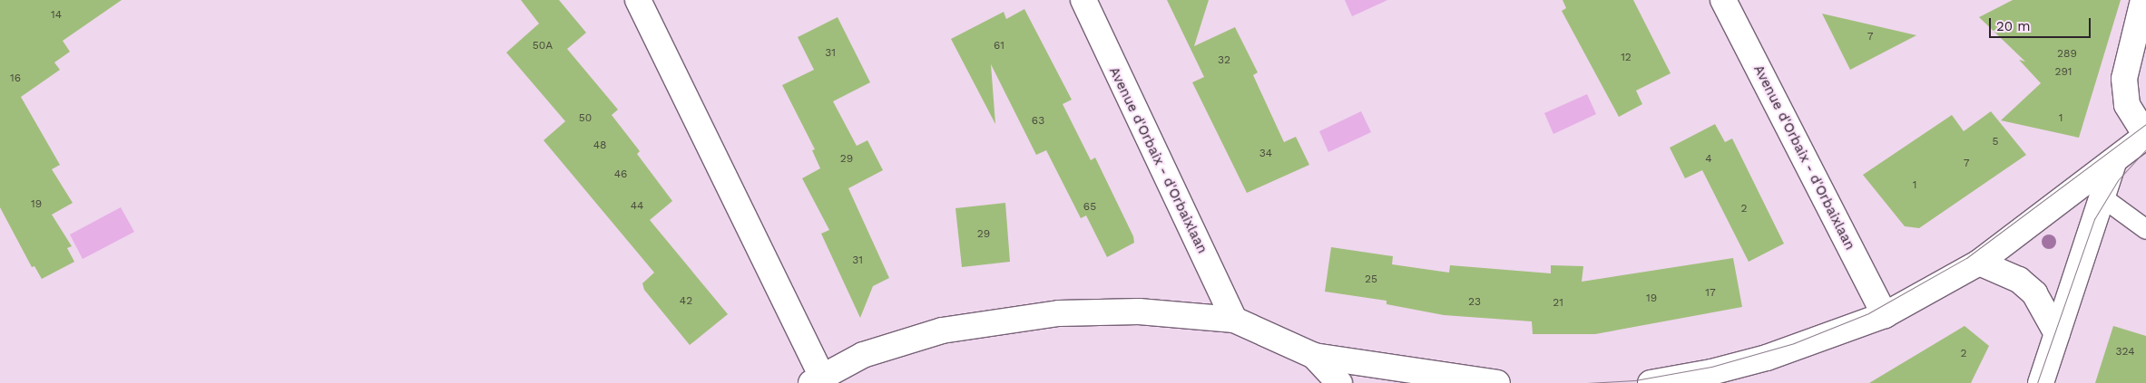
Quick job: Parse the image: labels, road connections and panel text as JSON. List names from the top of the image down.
{
  "streets": {
    "street": ["Avenue d'Orbaix - d'Orbaixlaan"]
  },
  "house_numbers": [
    "14",
    "7",
    "50A",
    "61",
    "31",
    "289",
    "12",
    "32",
    "291",
    "16",
    "50",
    "1",
    "63",
    "5",
    "48",
    "34",
    "29",
    "4",
    "7",
    "46",
    "1",
    "19",
    "44",
    "65",
    "2",
    "29",
    "31",
    "25",
    "17",
    "19",
    "42",
    "23",
    "21",
    "324",
    "2"
  ],
  "scale_bar": "20 m"
}
